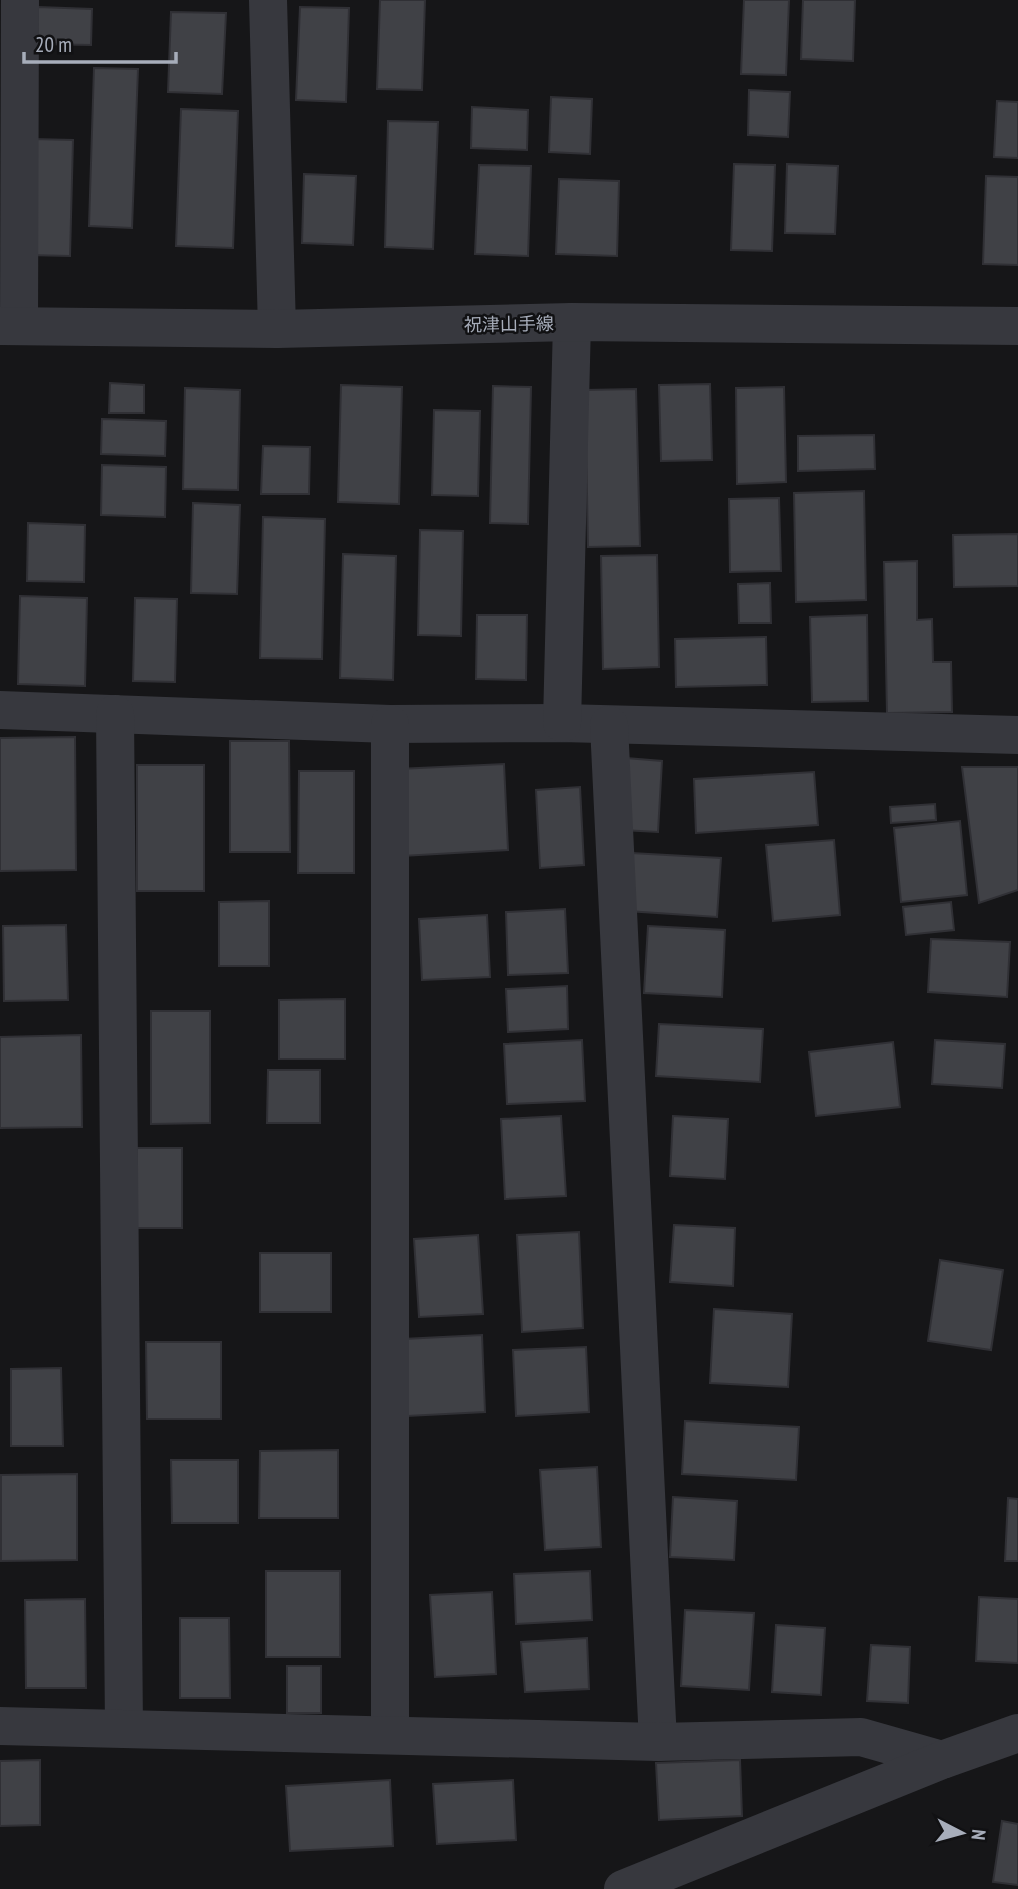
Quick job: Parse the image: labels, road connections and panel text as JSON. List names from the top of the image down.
{
  "streets": {
    "street": ["祝津山手線"]
  },
  "scale_bar": "20 m",
  "north": "right"
}
